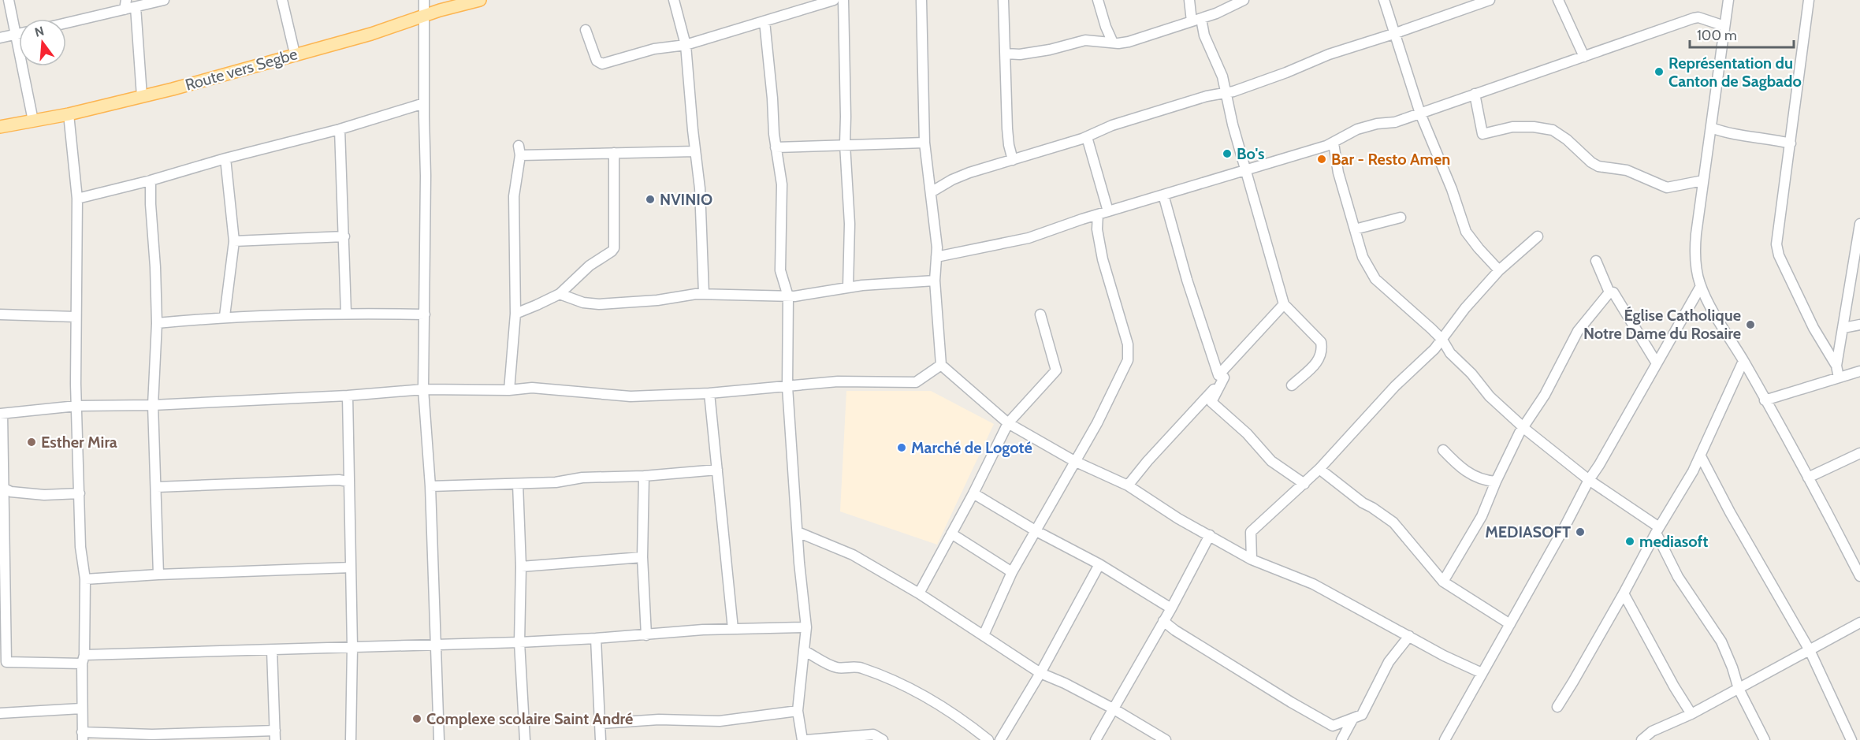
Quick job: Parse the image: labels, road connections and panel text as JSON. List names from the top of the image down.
{
  "streets": {
    "main road": ["Route vers Segbe"]
  },
  "places": [
    "Représentation du Canton de Sagbado",
    "Bo's",
    "Bar - Resto Amen",
    "NVINIO",
    "Église Catholique Notre Dame du Rosaire",
    "Esther Mira",
    "Marché de Logoté",
    "MEDIASOFT",
    "mediasoft",
    "Complexe scolaire Saint André"
  ],
  "scale_bar": "100 m",
  "north": "top"
}
